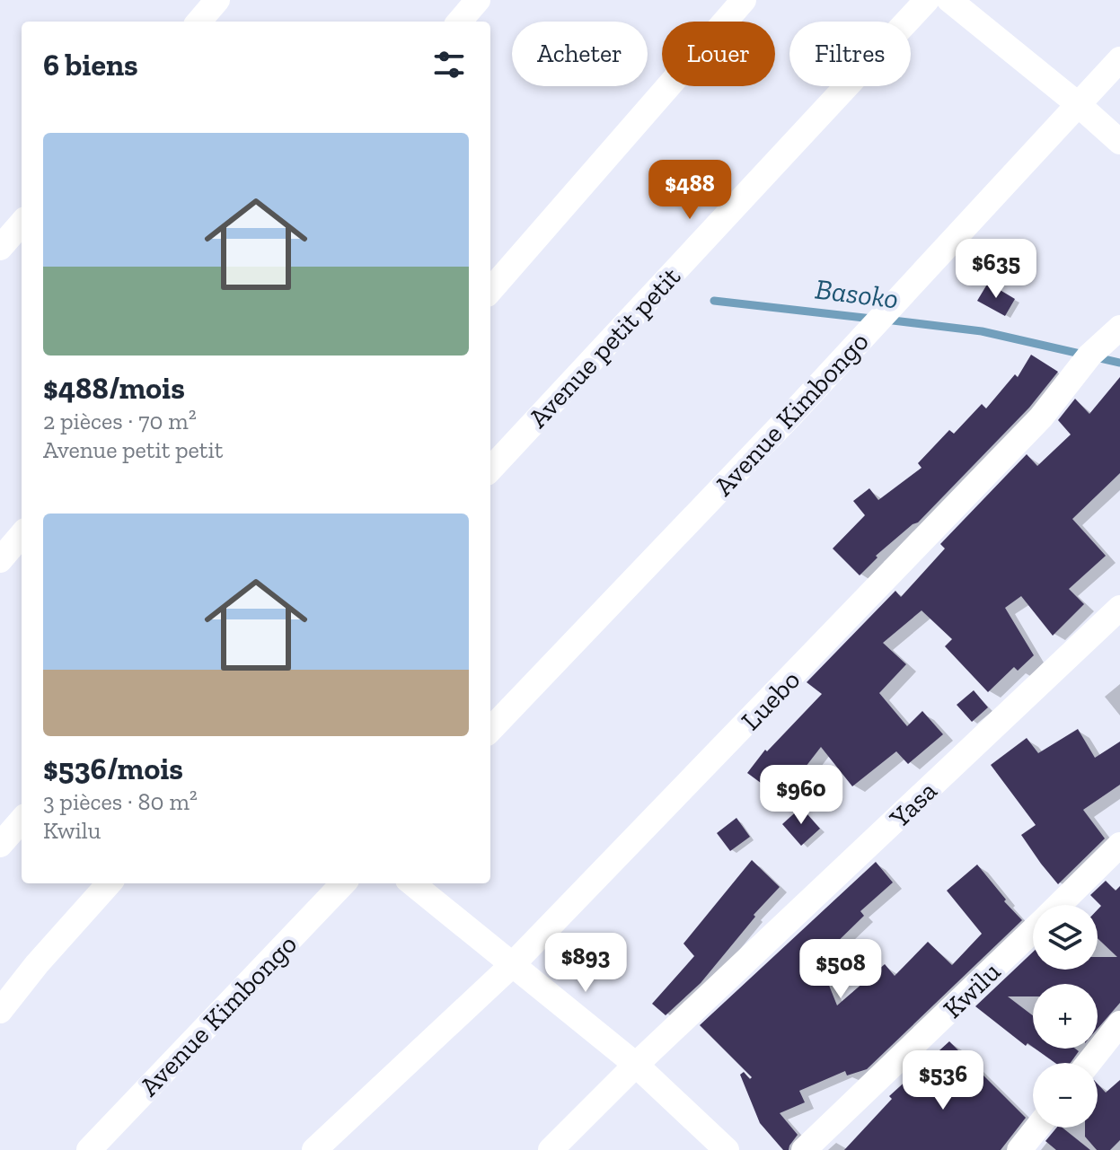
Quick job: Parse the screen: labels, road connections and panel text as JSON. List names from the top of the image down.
{
  "streets": {
    "street": [
      "Avenue petit petit",
      "Avenue Kimbongo",
      "Luebo",
      "Yasa",
      "Kwilu"
    ]
  },
  "water": ["Basoko"],
  "page": {
    "chip": ["Acheter", "Louer", "Filtres"],
    "heading": "6 biens",
    "list": [
      {
        "name": "$488/mois",
        "note": "2 pièces · 70 m² · Avenue petit petit"
      },
      {
        "name": "$536/mois",
        "note": "3 pièces · 80 m² · Kwilu"
      }
    ],
    "price": [
      "$488",
      "$635",
      "$960",
      "$893",
      "$508",
      "$536"
    ],
    "map_buttons": ["+", "−"]
  }
}
